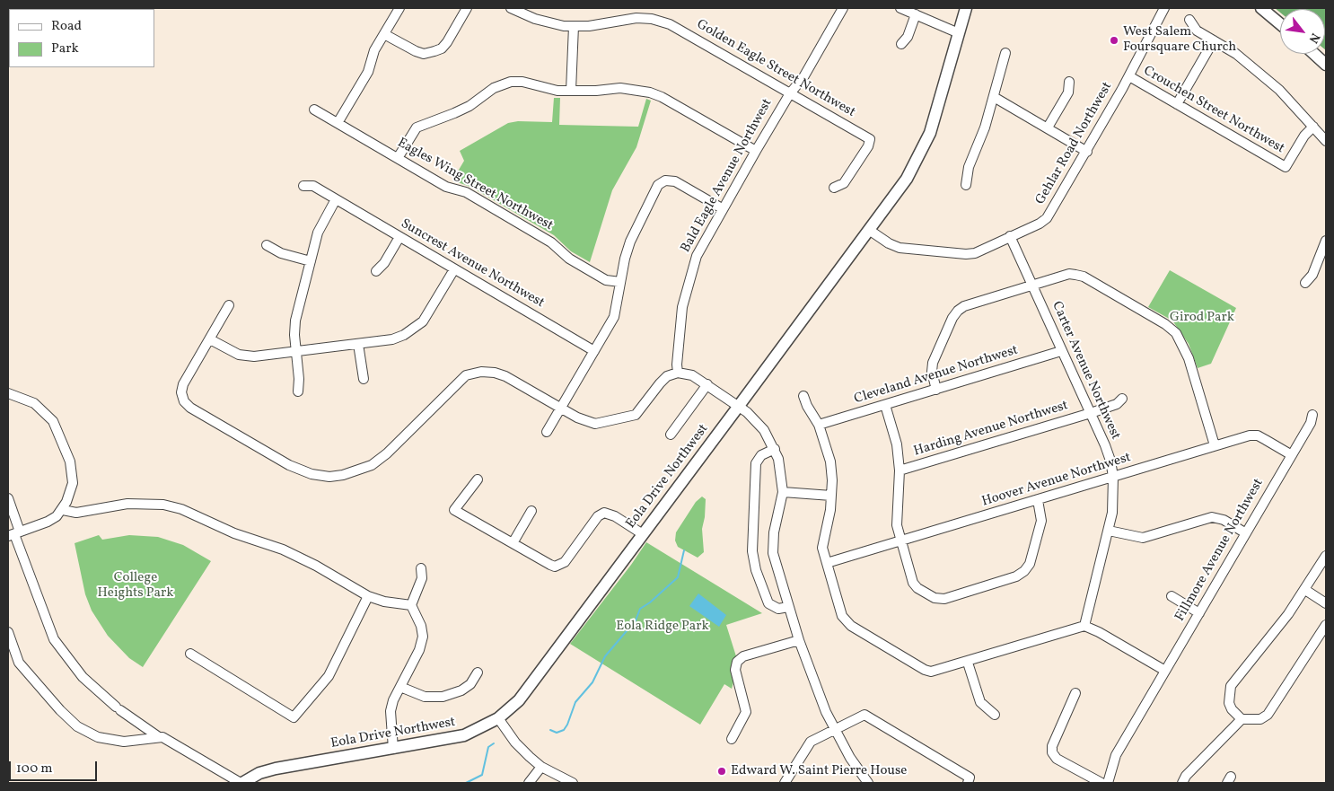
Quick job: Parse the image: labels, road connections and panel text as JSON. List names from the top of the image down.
{
  "streets": {
    "main road": ["Eola Drive Northwest"],
    "street": [
      "Golden Eagle Street Northwest",
      "Crouchen Street Northwest",
      "Gehlar Road Northwest",
      "Bald Eagle Avenue Northwest",
      "Eagles Wing Street Northwest",
      "Suncrest Avenue Northwest",
      "Carter Avenue Northwest",
      "Cleveland Avenue Northwest",
      "Harding Avenue Northwest",
      "Hoover Avenue Northwest",
      "Fillmore Avenue Northwest"
    ]
  },
  "crossings": [
    ["Golden Eagle Street Northwest", "Bald Eagle Avenue Northwest"],
    ["Crouchen Street Northwest", "Gehlar Road Northwest"],
    ["Gehlar Road Northwest", "Carter Avenue Northwest"],
    ["Gehlar Road Northwest", "Eola Drive Northwest"],
    ["Carter Avenue Northwest", "Cleveland Avenue Northwest"],
    ["Carter Avenue Northwest", "Harding Avenue Northwest"],
    ["Carter Avenue Northwest", "Hoover Avenue Northwest"],
    ["Hoover Avenue Northwest", "Fillmore Avenue Northwest"]
  ],
  "parks": ["Girod Park", "College Heights Park", "Eola Ridge Park"],
  "places": ["West Salem Foursquare Church", "Edward W. Saint Pierre House"],
  "legend": ["Road", "Park"],
  "scale_bar": "100 m",
  "north": "bottom right"
}
